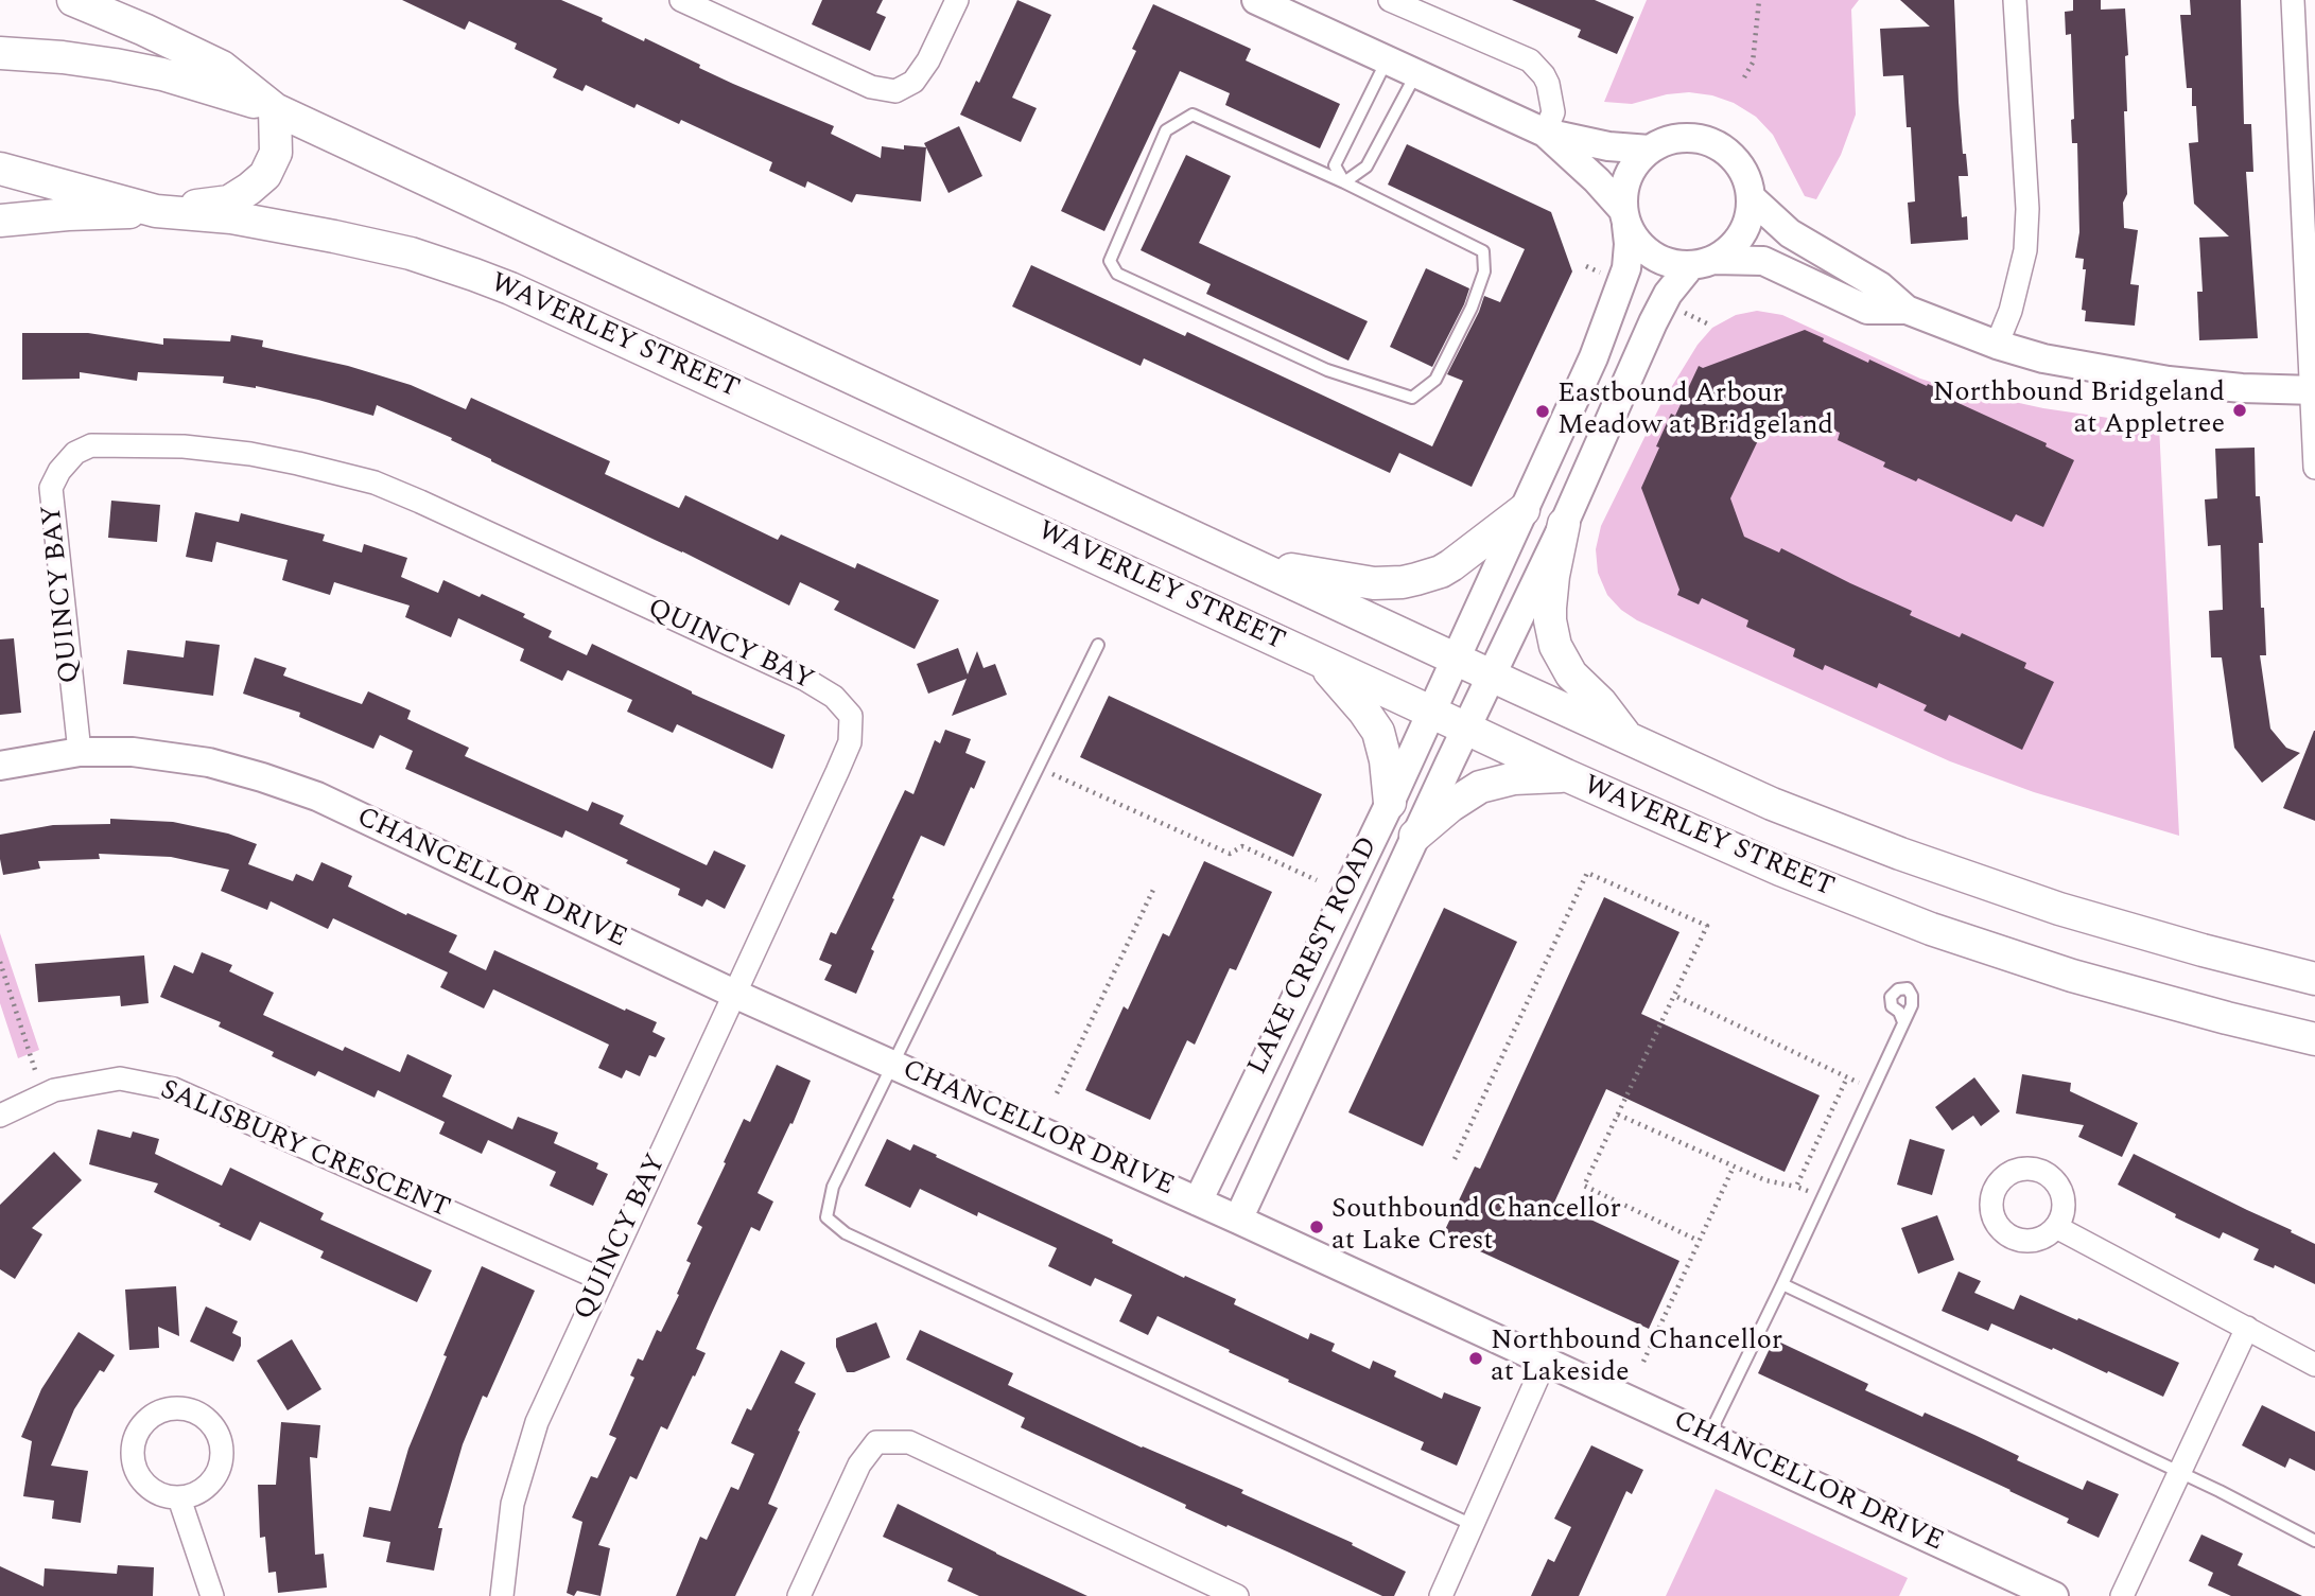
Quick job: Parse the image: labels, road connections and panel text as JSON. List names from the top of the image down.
{
  "streets": {
    "main road": ["WAVERLEY STREET"],
    "street": [
      "QUINCY BAY",
      "CHANCELLOR DRIVE",
      "LAKE CREST ROAD",
      "SALISBURY CRESCENT"
    ]
  },
  "crossings": [
    ["WAVERLEY STREET", "LAKE CREST ROAD"],
    ["QUINCY BAY", "CHANCELLOR DRIVE"],
    ["QUINCY BAY", "SALISBURY CRESCENT"],
    ["CHANCELLOR DRIVE", "LAKE CREST ROAD"]
  ],
  "places": [
    "Northbound Bridgeland at Appletree",
    "Eastbound Arbour Meadow at Bridgeland",
    "Southbound Chancellor at Lake Crest",
    "Northbound Chancellor at Lakeside"
  ]
}
